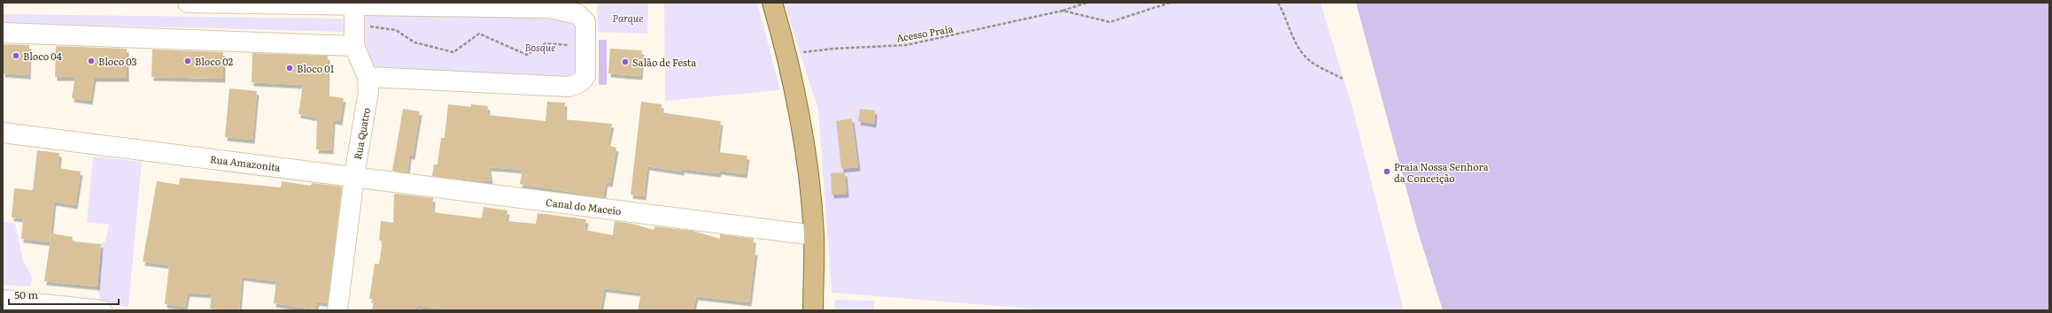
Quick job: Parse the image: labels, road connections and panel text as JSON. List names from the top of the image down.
{
  "streets": {
    "street": ["Rua Quatro", "Rua Amazonita", "Canal do Maceio"],
    "path": ["Acesso Praia"]
  },
  "crossings": [
    ["Rua Quatro", "Rua Amazonita"],
    ["Rua Quatro", "Canal do Maceio"],
    ["Rua Amazonita", "Canal do Maceio"]
  ],
  "parks": ["Parque", "Bosque"],
  "places": [
    "Bloco 04",
    "Bloco 03",
    "Bloco 02",
    "Salão de Festa",
    "Bloco 01",
    "Praia Nossa Senhora da Conceição"
  ],
  "scale_bar": "50 m"
}
